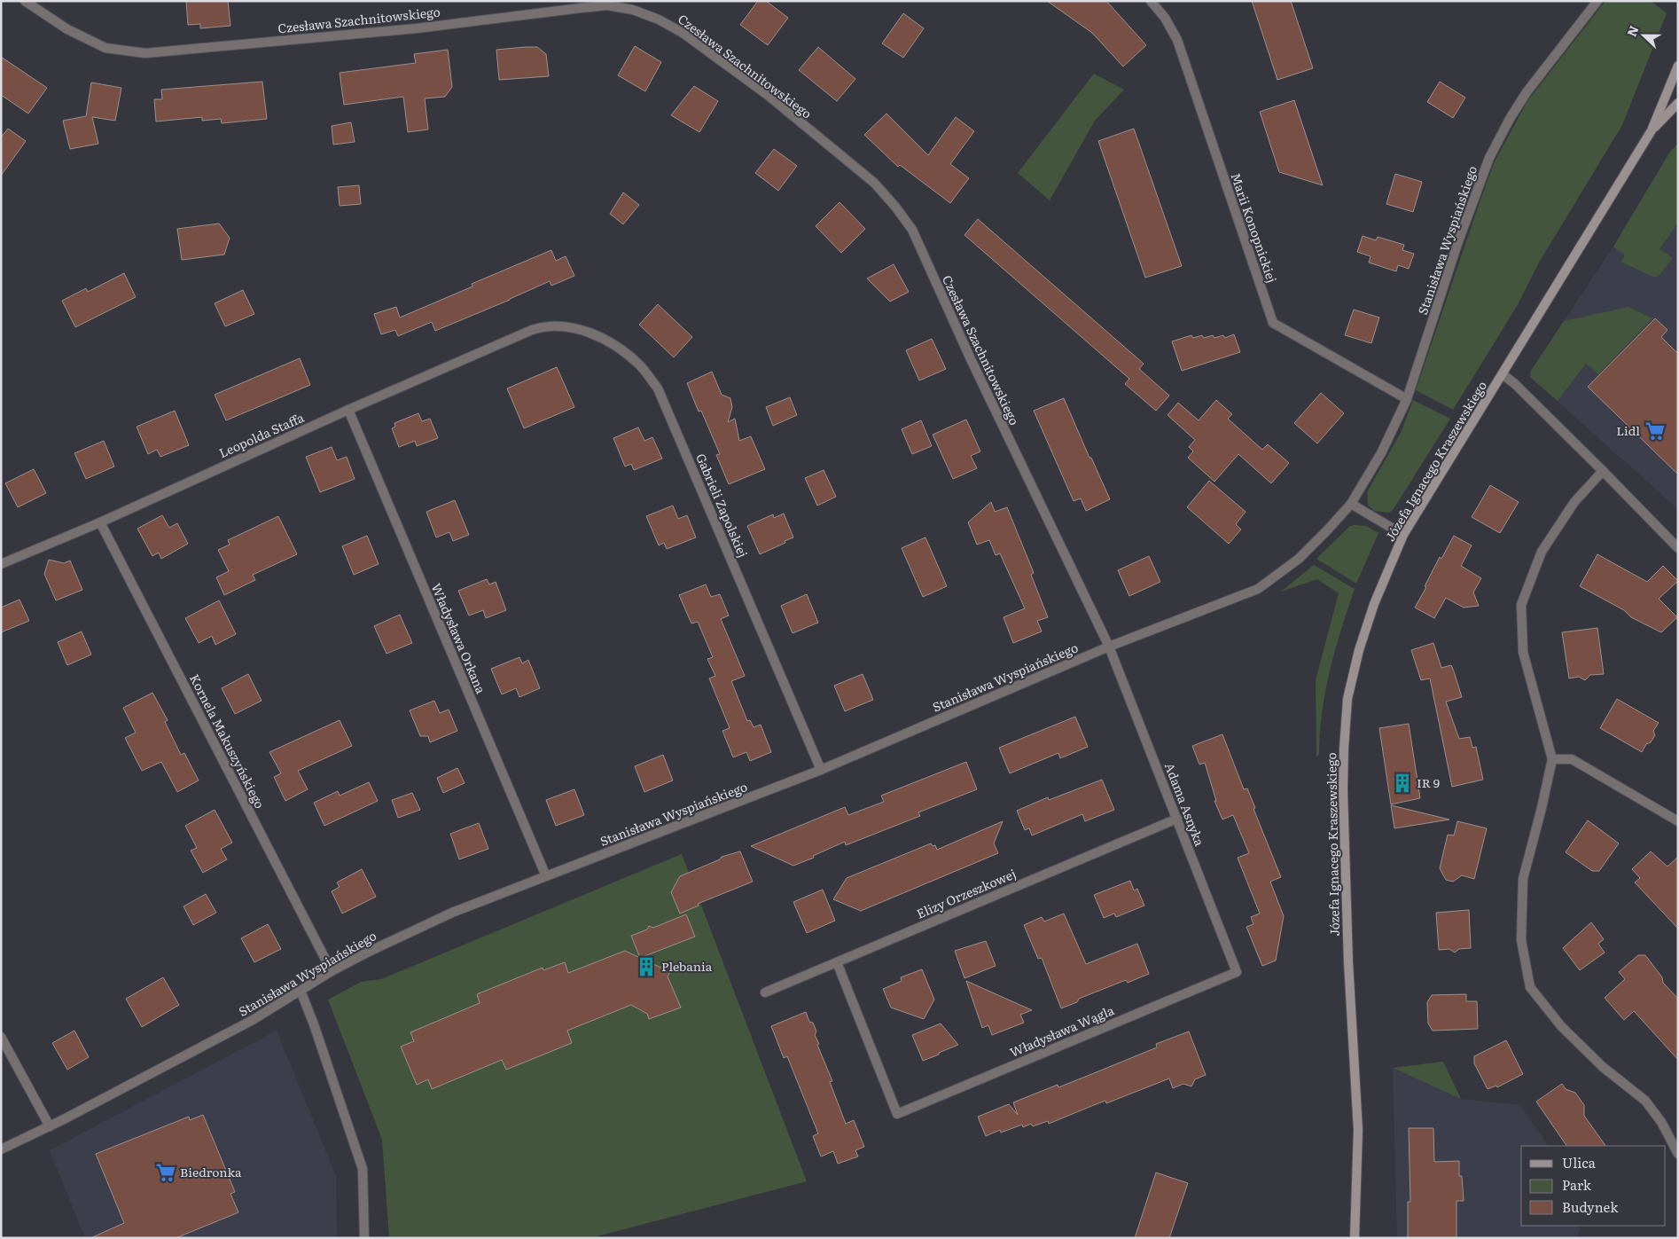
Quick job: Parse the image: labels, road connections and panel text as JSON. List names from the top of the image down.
{
  "streets": {
    "street": [
      "Czesława Szachnitowskiego",
      "Marii Konopnickiej",
      "Stanisława Wyspiańskiego",
      "Leopolda Staffa",
      "Józefa Ignacego Kraszewskiego",
      "Gabrieli Zapolskiej",
      "Władysława Orkana",
      "Kornela Makuszyńskiego",
      "Adama Asnyka",
      "Elizy Orzeszkowej",
      "Władysława Wągla"
    ]
  },
  "crossings": [
    ["Czesława Szachnitowskiego", "Stanisława Wyspiańskiego"],
    ["Czesława Szachnitowskiego", "Adama Asnyka"],
    ["Marii Konopnickiej", "Stanisława Wyspiańskiego"],
    ["Stanisława Wyspiańskiego", "Gabrieli Zapolskiej"],
    ["Stanisława Wyspiańskiego", "Władysława Orkana"],
    ["Stanisława Wyspiańskiego", "Kornela Makuszyńskiego"],
    ["Stanisława Wyspiańskiego", "Adama Asnyka"],
    ["Leopolda Staffa", "Gabrieli Zapolskiej"],
    ["Leopolda Staffa", "Władysława Orkana"],
    ["Leopolda Staffa", "Kornela Makuszyńskiego"],
    ["Adama Asnyka", "Elizy Orzeszkowej"],
    ["Adama Asnyka", "Władysława Wągla"],
    ["Elizy Orzeszkowej", "Władysława Wągla"]
  ],
  "places": {
    "supermarket": ["Lidl", "Biedronka"],
    "building": ["IR 9", "Plebania"]
  },
  "legend": ["Ulica", "Park", "Budynek"],
  "north": "left"
}
